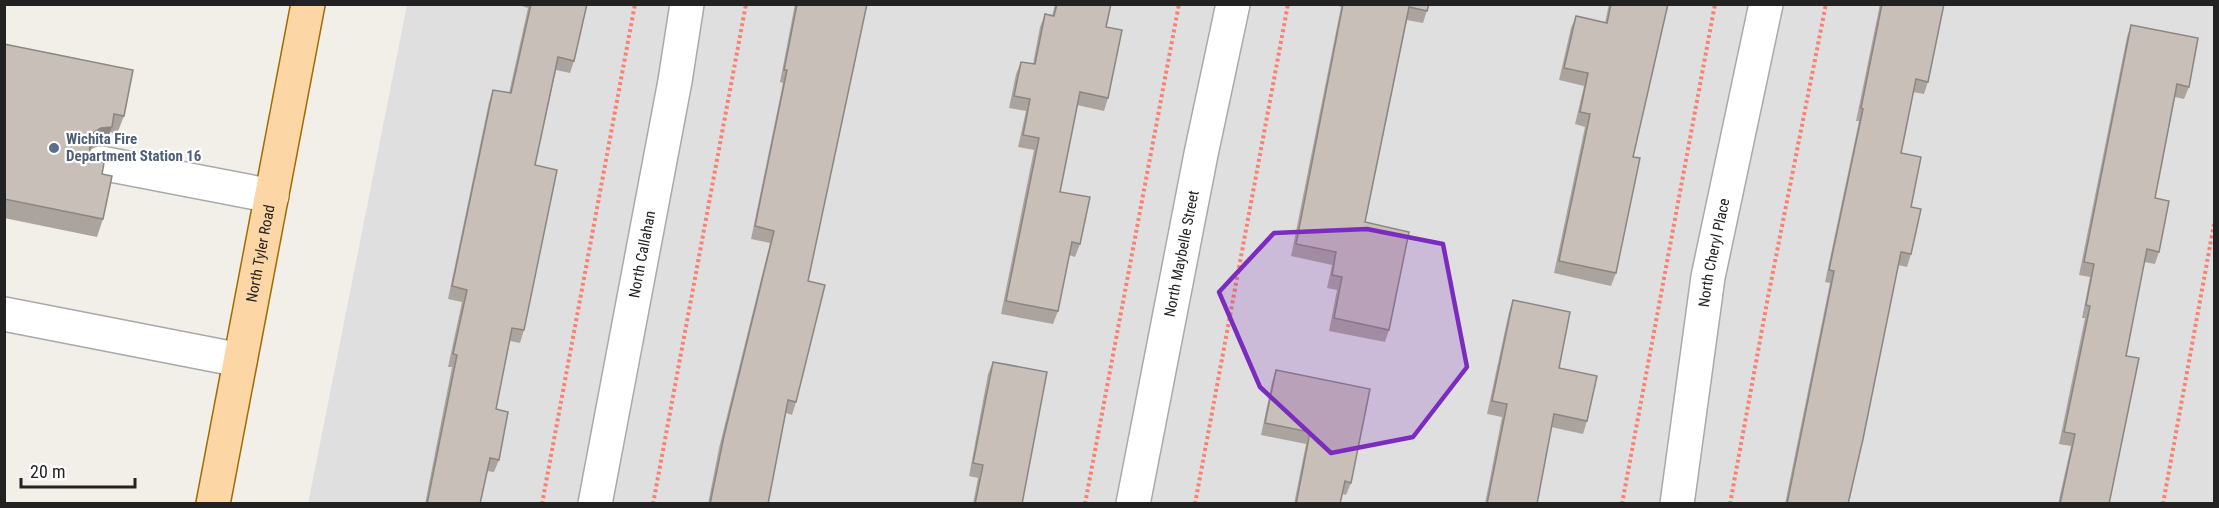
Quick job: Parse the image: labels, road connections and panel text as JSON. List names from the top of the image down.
{
  "streets": {
    "main road": ["North Tyler Road"],
    "street": ["North Cheryl Place", "North Callahan", "North Maybelle Street"]
  },
  "places": ["Wichita Fire Department Station 16"],
  "scale_bar": "20 m"
}
